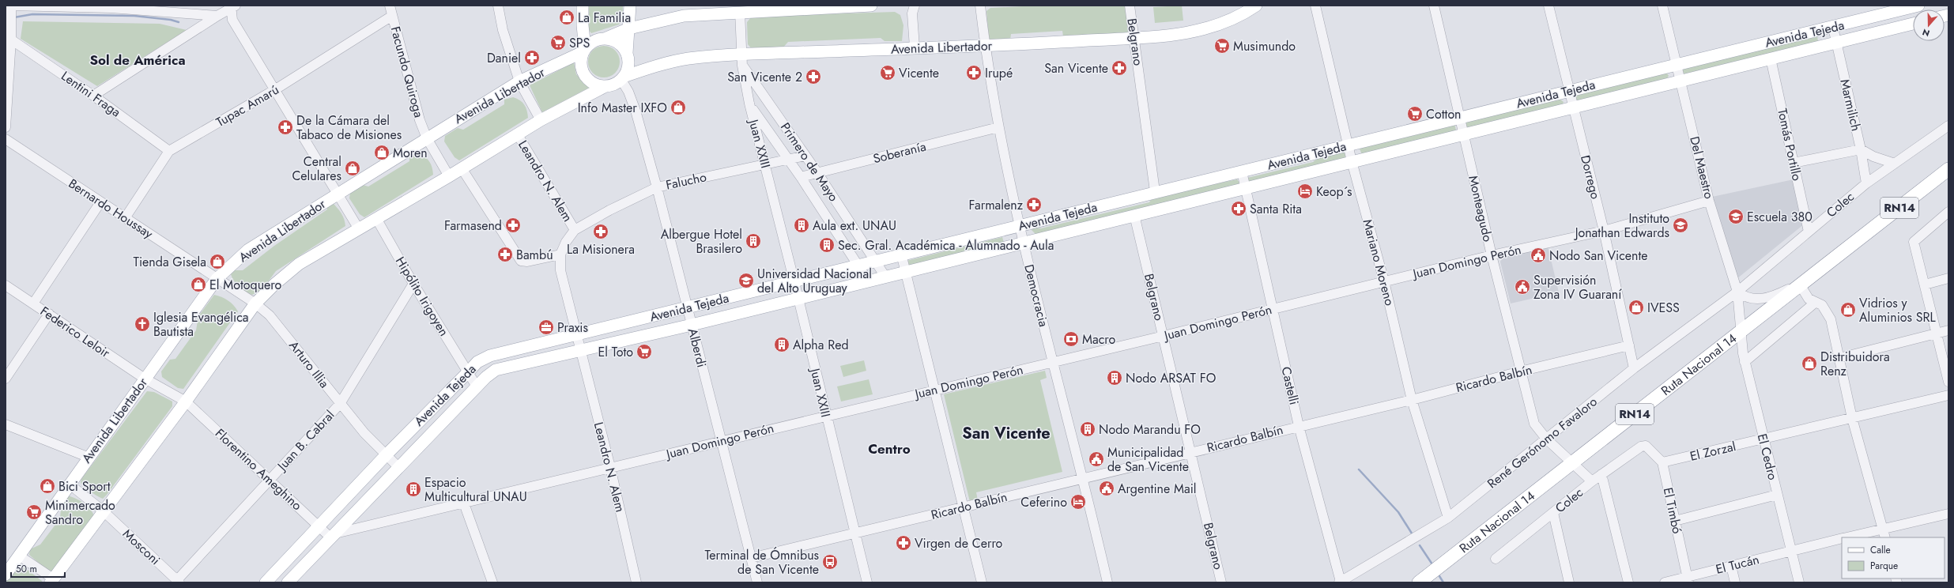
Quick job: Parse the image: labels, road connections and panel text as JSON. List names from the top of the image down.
{
  "streets": {
    "highway": ["RN14", "Ruta Nacional 14"],
    "main road": ["Avenida Tejeda", "Avenida Libertador"],
    "street": [
      "Belgrano",
      "Facundo Quiroga",
      "Lentini Fraga",
      "Marmilich",
      "Tupac Amarú",
      "Juan XXIII",
      "Tomás Portillo",
      "Soberanía",
      "Primero de Mayo",
      "Del Maestro",
      "Dorrego",
      "Leandro N. Alem",
      "Falucho",
      "Colec",
      "Bernardo Houssay",
      "Monteagudo",
      "Juan Domingo Perón",
      "Mariano Moreno",
      "Democracia",
      "Hipólito Irigoyen",
      "Federico Leloir",
      "Alberdi",
      "Arturo Illia",
      "Ricardo Balbín",
      "Castelli",
      "Juan B. Cabral",
      "René Gerónomo Favaloro",
      "El Zorzal",
      "El Cedro",
      "Florentino Ameghino",
      "El Timbó",
      "Mosconi",
      "El Tucán"
    ]
  },
  "crossings": [
    ["Avenida Tejeda", "Belgrano"],
    ["Avenida Tejeda", "Marmilich"],
    ["Avenida Tejeda", "Juan XXIII"],
    ["Avenida Tejeda", "Tomás Portillo"],
    ["Avenida Tejeda", "Primero de Mayo"],
    ["Avenida Tejeda", "Del Maestro"],
    ["Avenida Tejeda", "Dorrego"],
    ["Avenida Tejeda", "Leandro N. Alem"],
    ["Avenida Tejeda", "Monteagudo"],
    ["Avenida Tejeda", "Juan Domingo Perón"],
    ["Avenida Tejeda", "Mariano Moreno"],
    ["Avenida Tejeda", "Democracia"],
    ["Avenida Tejeda", "Hipólito Irigoyen"],
    ["Avenida Tejeda", "Alberdi"],
    ["Avenida Tejeda", "Arturo Illia"],
    ["Avenida Tejeda", "Castelli"],
    ["Avenida Tejeda", "Florentino Ameghino"],
    ["Belgrano", "Avenida Libertador"],
    ["Belgrano", "Juan Domingo Perón"],
    ["Belgrano", "Ricardo Balbín"],
    ["Avenida Libertador", "Facundo Quiroga"],
    ["Avenida Libertador", "Juan XXIII"],
    ["Avenida Libertador", "Primero de Mayo"],
    ["Avenida Libertador", "Bernardo Houssay"],
    ["Avenida Libertador", "Democracia"],
    ["Avenida Libertador", "Federico Leloir"],
    ["Avenida Libertador", "Alberdi"],
    ["Avenida Libertador", "Mosconi"],
    ["Facundo Quiroga", "Tupac Amarú"],
    ["Lentini Fraga", "Tupac Amarú"],
    ["Marmilich", "Colec"],
    ["Tupac Amarú", "Bernardo Houssay"],
    ["Juan XXIII", "Primero de Mayo"],
    ["Juan XXIII", "Falucho"],
    ["Juan XXIII", "Juan Domingo Perón"],
    ["Juan XXIII", "Ricardo Balbín"],
    ["Tomás Portillo", "Colec"],
    ["Soberanía", "Primero de Mayo"],
    ["Soberanía", "Democracia"],
    ["Primero de Mayo", "Falucho"],
    ["Del Maestro", "Colec"],
    ["Del Maestro", "Juan Domingo Perón"],
    ["Del Maestro", "Ruta Nacional 14"],
    ["Del Maestro", "René Gerónomo Favaloro"],
    ["Del Maestro", "El Cedro"],
    ["Dorrego", "Juan Domingo Perón"],
    ["Dorrego", "Ricardo Balbín"],
    ["Dorrego", "René Gerónomo Favaloro"],
    ["Leandro N. Alem", "Falucho"],
    ["Leandro N. Alem", "Juan Domingo Perón"],
    ["Falucho", "Alberdi"],
    ["Colec", "Monteagudo"],
    ["Colec", "René Gerónomo Favaloro"],
    ["Colec", "El Zorzal"],
    ["Colec", "El Timbó"],
    ["Bernardo Houssay", "Arturo Illia"],
    ["Monteagudo", "Juan Domingo Perón"],
    ["Monteagudo", "Ruta Nacional 14"],
    ["Monteagudo", "Ricardo Balbín"],
    ["Monteagudo", "René Gerónomo Favaloro"],
    ["Juan Domingo Perón", "Mariano Moreno"],
    ["Juan Domingo Perón", "Democracia"],
    ["Juan Domingo Perón", "Alberdi"],
    ["Juan Domingo Perón", "Castelli"],
    ["Juan Domingo Perón", "Florentino Ameghino"],
    ["Mariano Moreno", "Ricardo Balbín"],
    ["Mariano Moreno", "René Gerónomo Favaloro"],
    ["Democracia", "Ricardo Balbín"],
    ["Hipólito Irigoyen", "Juan B. Cabral"],
    ["Federico Leloir", "Florentino Ameghino"],
    ["Alberdi", "Ricardo Balbín"],
    ["Ruta Nacional 14", "El Cedro"],
    ["Arturo Illia", "Juan B. Cabral"],
    ["Ricardo Balbín", "Castelli"],
    ["Castelli", "René Gerónomo Favaloro"],
    ["Juan B. Cabral", "Florentino Ameghino"],
    ["Juan B. Cabral", "Mosconi"],
    ["El Zorzal", "El Cedro"],
    ["El Zorzal", "El Timbó"],
    ["El Cedro", "El Tucán"],
    ["El Timbó", "El Tucán"]
  ],
  "districts": ["Sol de América", "San Vicente", "Centro"],
  "places": {
    "shop": [
      "La Familia",
      "Info Master IXFO",
      "Moren",
      "Central Celulares",
      "Tienda Gisela",
      "El Motoquero",
      "IVESS",
      "Vidrios y Aluminios SRL",
      "Distribuidora Renz",
      "Bici Sport"
    ],
    "supermarket": [
      "SPS",
      "Musimundo",
      "Vicente",
      "Cotton",
      "El Toto",
      "Minimercado Sandro"
    ],
    "pharmacy": [
      "Daniel",
      "San Vicente",
      "Irupé",
      "San Vicente 2",
      "De la Cámara del Tabaco de Misiones",
      "Farmalenz",
      "Santa Rita",
      "Farmasend",
      "La Misionera",
      "Bambú",
      "Virgen de Cerro"
    ],
    "hotel": ["Keop´s", "Ceferino"],
    "school or university": ["Escuela 380", "Instituto Jonathan Edwards", "Universidad Nacional del Alto Uruguay"],
    "building": [
      "Aula ext. UNAU",
      "Albergue Hotel Brasilero",
      "Sec. Gral. Académica - Alumnado - Aula",
      "Alpha Red",
      "Nodo ARSAT FO",
      "Nodo Marandu FO",
      "Espacio Multicultural UNAU"
    ],
    "public building": [
      "Nodo San Vicente",
      "Supervisión Zona IV Guaraní",
      "Municipalidad de San Vicente",
      "Argentine Mail"
    ],
    "church": ["Iglesia Evangélica Bautista"],
    "office": ["Praxis"],
    "bank": ["Macro"],
    "bus stop": ["Terminal de Ómnibus de San Vicente"]
  },
  "legend": ["Calle", "Parque"],
  "scale_bar": "50 m",
  "north": "bottom"
}
